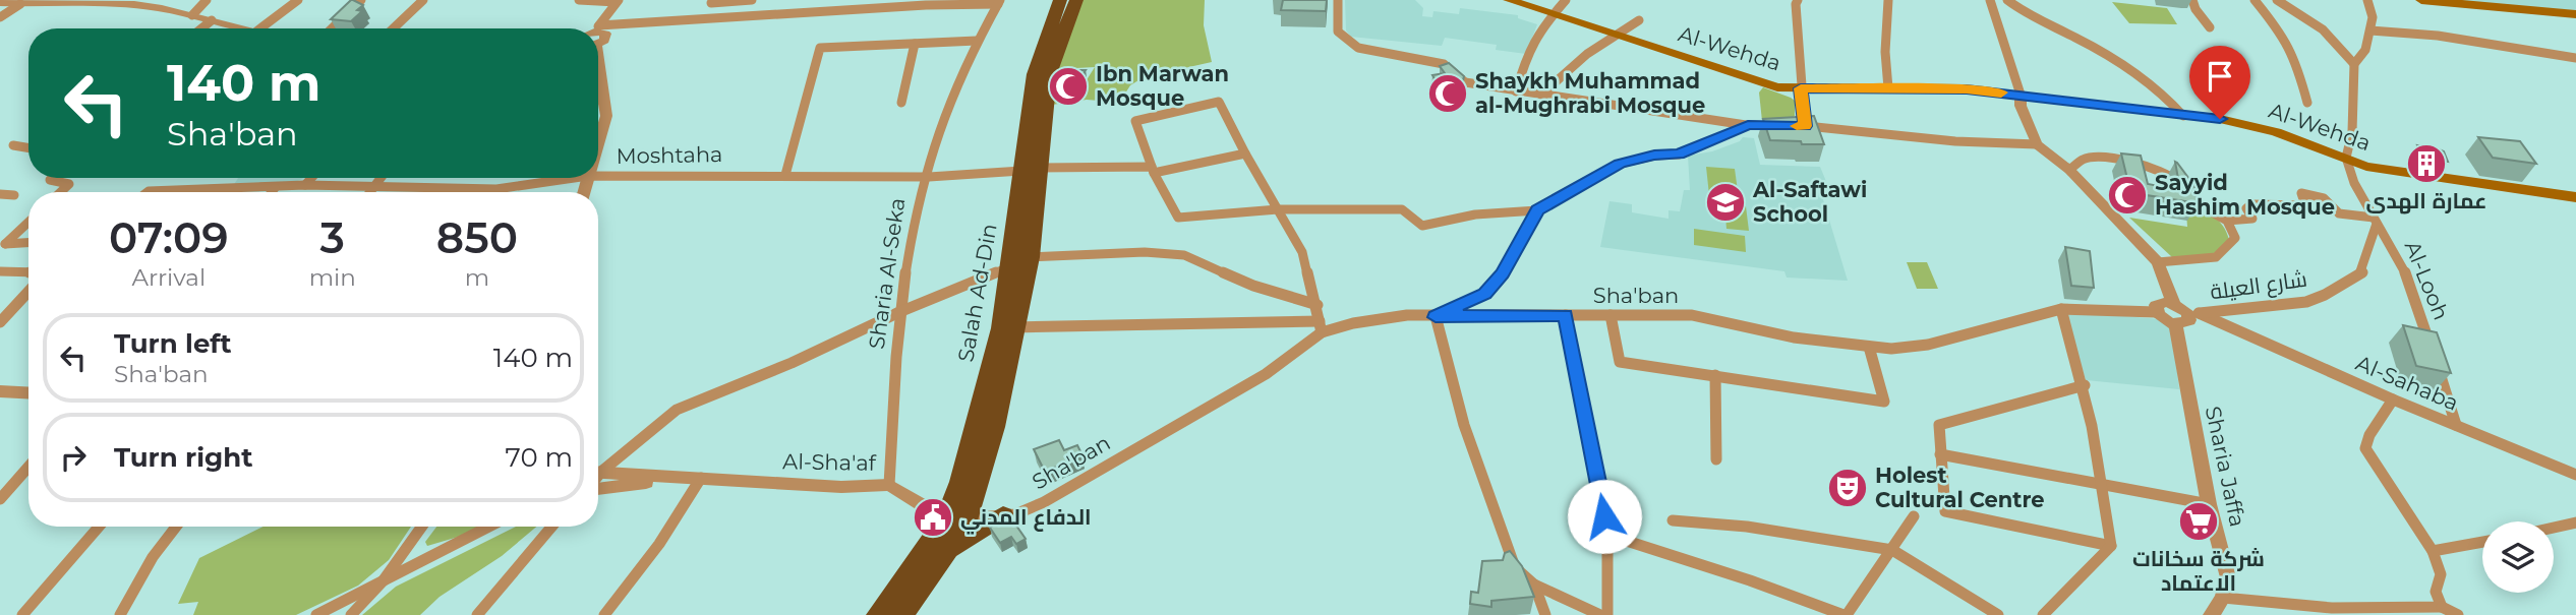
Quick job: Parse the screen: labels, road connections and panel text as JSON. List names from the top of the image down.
{
  "streets": {
    "highway": ["Salah Ad-Din"],
    "main road": ["Al-Wehda"],
    "street": [
      "Moshtaha",
      "Sharia Al-Seka",
      "Al-Looh",
      "شارع العيلة",
      "Sha'ban",
      "Al-Sahaba",
      "Al-Sha'af",
      "Sharia Jaffa"
    ]
  },
  "crossings": [
    ["Al-Wehda", "Al-Looh"],
    ["Moshtaha", "Sharia Al-Seka"],
    ["Moshtaha", "Salah Ad-Din"],
    ["Sharia Al-Seka", "Al-Sha'af"],
    ["Al-Looh", "شارع العيلة"],
    ["Al-Looh", "Al-Sahaba"],
    ["شارع العيلة", "Al-Sahaba"],
    ["شارع العيلة", "Sharia Jaffa"],
    ["Salah Ad-Din", "Sha'ban"],
    ["Salah Ad-Din", "Al-Sha'af"],
    ["Sha'ban", "Al-Sha'af"],
    ["Al-Sahaba", "Sharia Jaffa"]
  ],
  "places": {
    "mosque": ["Ibn Marwan Mosque", "Shaykh Muhammad al-Mughrabi Mosque", "Sayyid Hashim Mosque"],
    "building": ["عمارة الهدى"],
    "school or university": ["Al-Saftawi School"],
    "theatre": ["Holest Cultural Centre"],
    "public building": ["الدفاع المدني"],
    "supermarket": ["شركة سخانات الاعتماد"]
  },
  "page": {
    "turn": ["140 m", "Sha'ban"],
    "eta": [
      "07:09",
      "Arrival",
      "3",
      "min",
      "850",
      "m"
    ],
    "list": [
      {
        "name": "Turn left",
        "note": "Sha'ban",
        "value": "140 m"
      },
      {
        "name": "Turn right",
        "value": "70 m"
      }
    ]
  }
}
